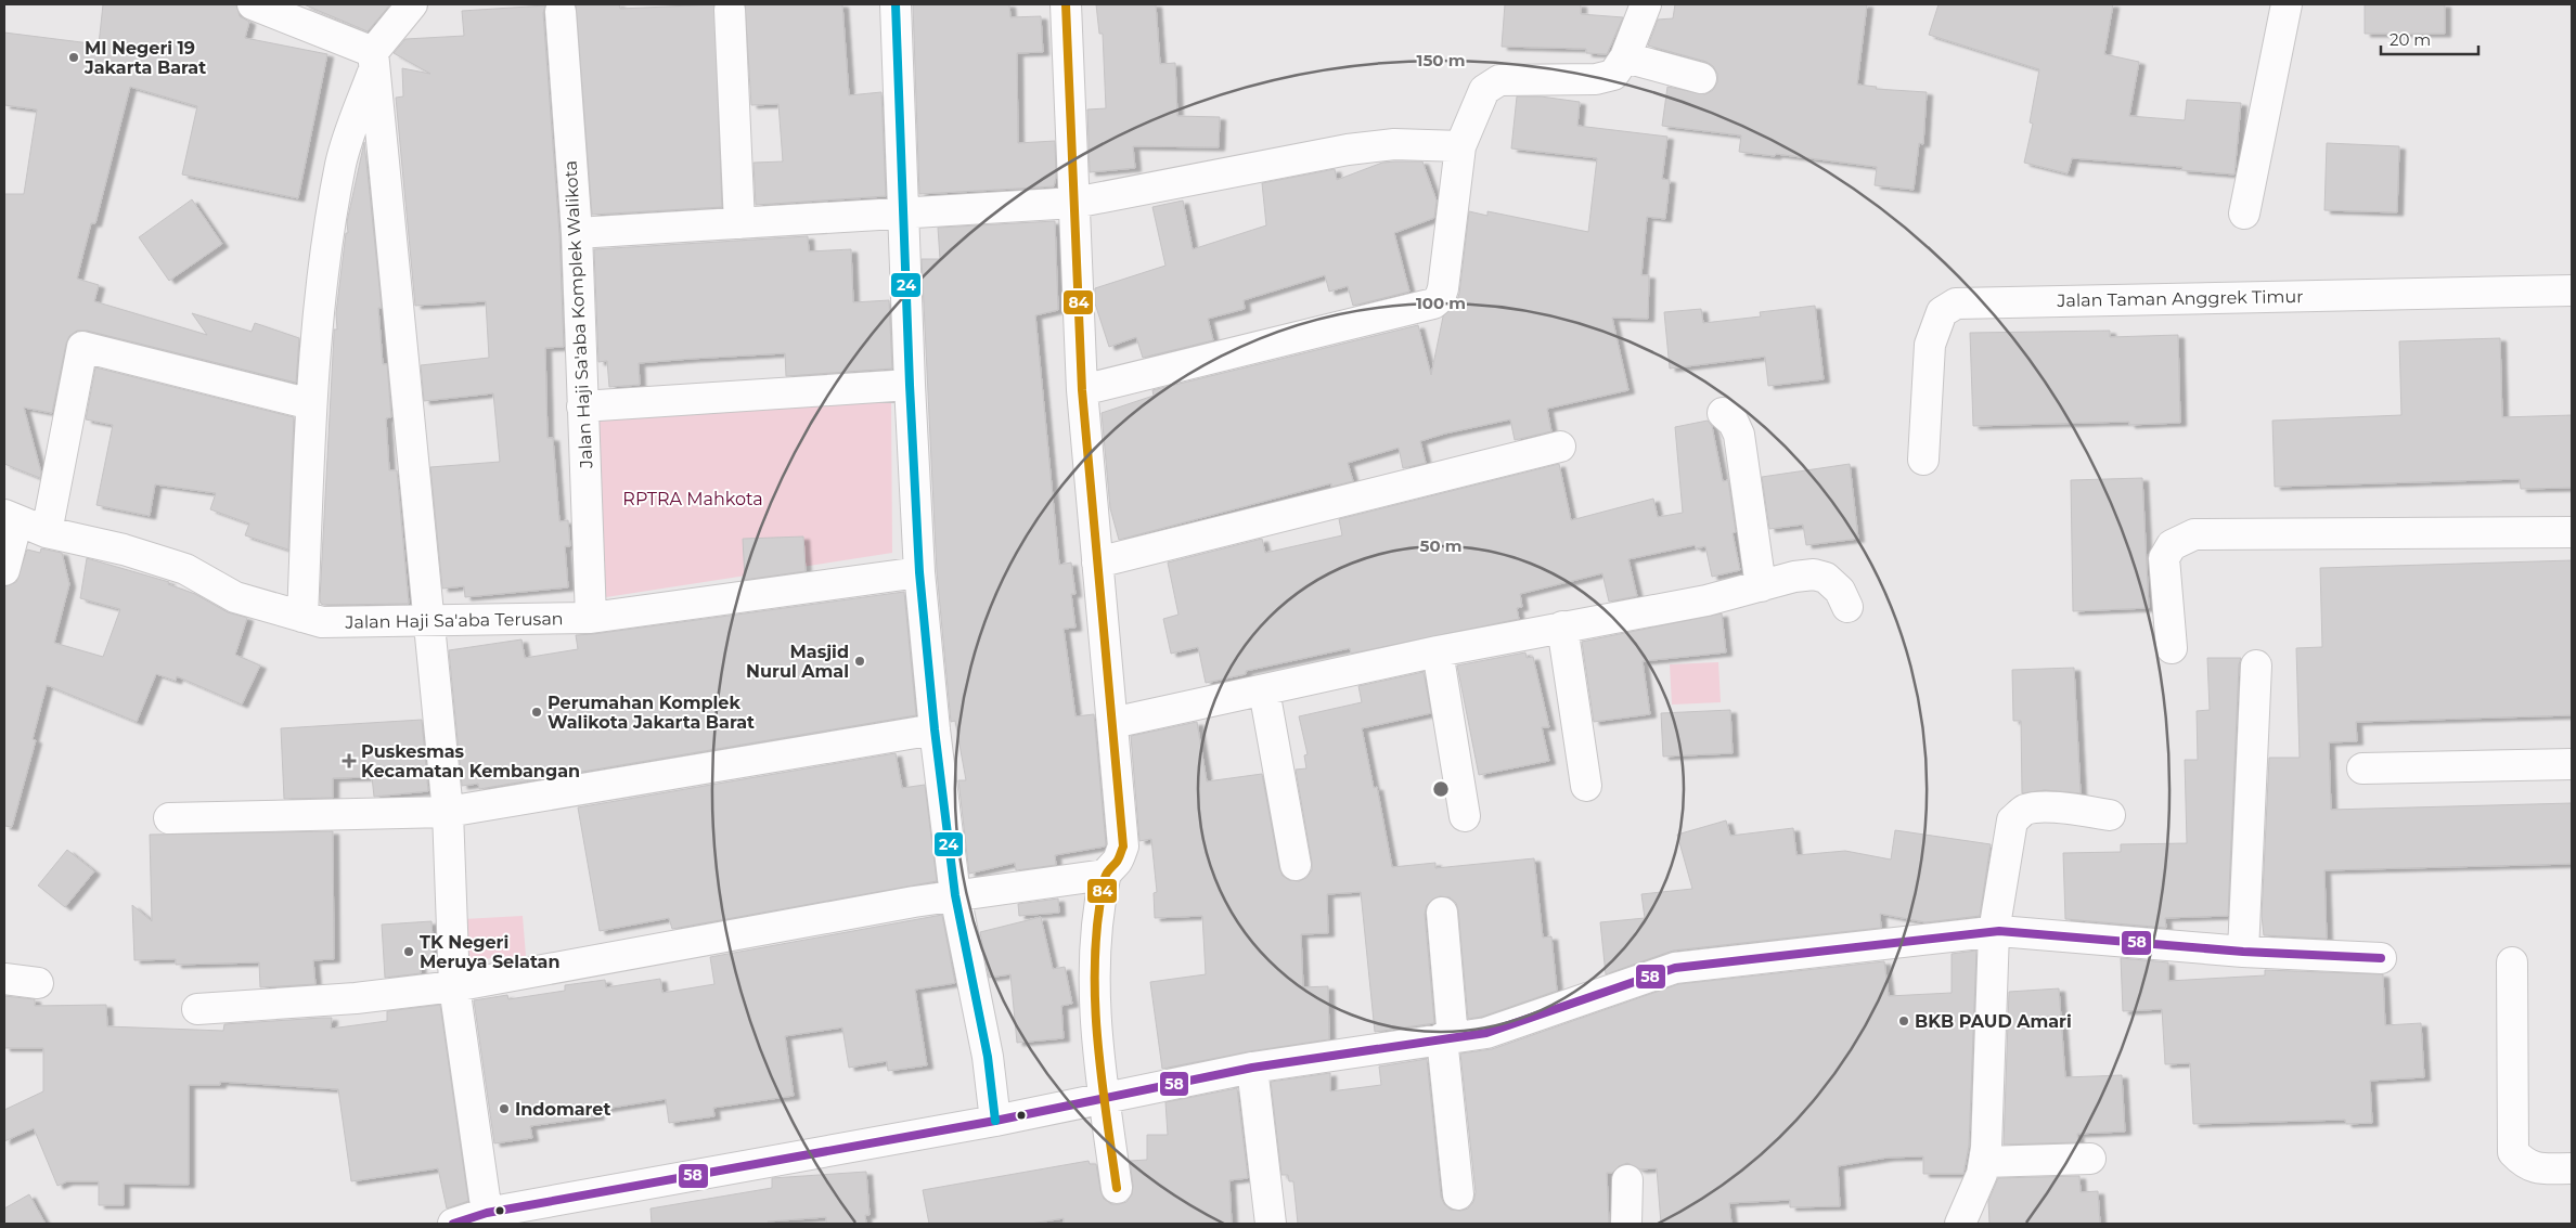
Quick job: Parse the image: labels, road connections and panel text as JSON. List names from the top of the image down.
{
  "streets": {
    "street": ["Jalan Taman Anggrek Timur", "Jalan Haji Sa'aba Komplek Walikota", "Jalan Haji Sa'aba Terusan"]
  },
  "crossings": [
    ["Jalan Haji Sa'aba Komplek Walikota", "Jalan Haji Sa'aba Terusan"]
  ],
  "parks": ["RPTRA Mahkota"],
  "places": {
    "other": [
      "MI Negeri 19 Jakarta Barat",
      "Masjid Nurul Amal",
      "Perumahan Komplek Walikota Jakarta Barat",
      "TK Negeri Meruya Selatan",
      "BKB PAUD Amari",
      "Indomaret"
    ],
    "health": ["Puskesmas Kecamatan Kembangan"]
  },
  "lines": ["transit line 24", "transit line 84", "transit line 58"],
  "scale_bar": "20 m",
  "rings": ["150 m", "100 m", "50 m"]
}
